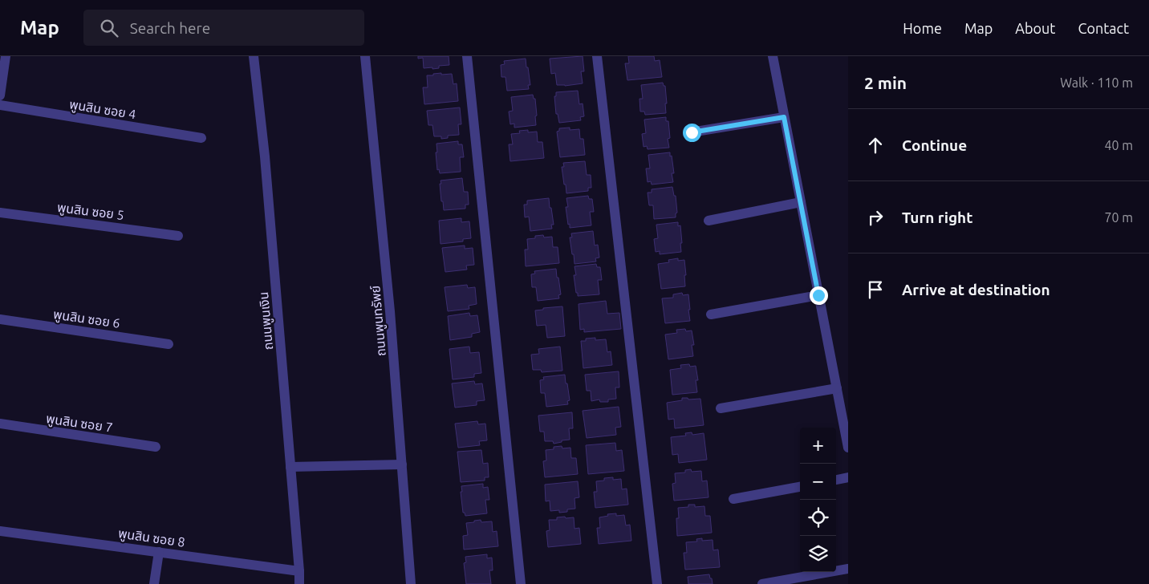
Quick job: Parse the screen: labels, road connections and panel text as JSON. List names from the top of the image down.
{
  "streets": {
    "street": [
      "พูนสิน ซอย 4",
      "พูนสิน ซอย 5",
      "พูนสิน ซอย 6",
      "ถนนพูนเงิน",
      "ถนนพูนทรัพย์",
      "พูนสิน ซอย 7",
      "พูนสิน ซอย 8"
    ]
  },
  "crossings": [
    ["ถนนพูนเงิน", "พูนสิน ซอย 8"]
  ],
  "page": {
    "header": "Map",
    "search": "Search here",
    "nav": [
      "Home",
      "Map",
      "About",
      "Contact"
    ],
    "heading": ["2 min", "Walk · 110 m"],
    "list": [
      ["Continue", "40 m"],
      ["Turn right", "70 m"],
      "Arrive at destination"
    ],
    "map_buttons": ["+", "−"]
  }
}
